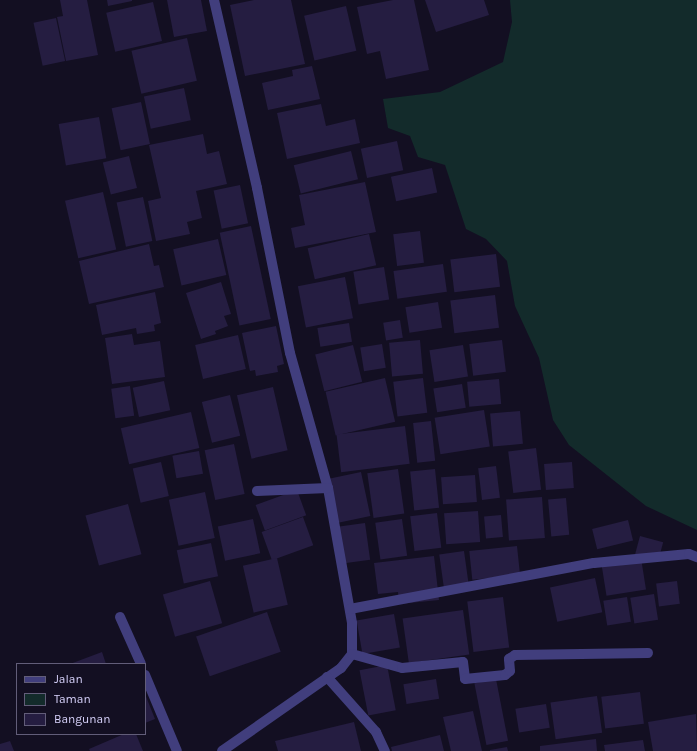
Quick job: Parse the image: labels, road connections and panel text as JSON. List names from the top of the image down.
{
  "legend": ["Jalan", "Taman", "Bangunan"]
}
